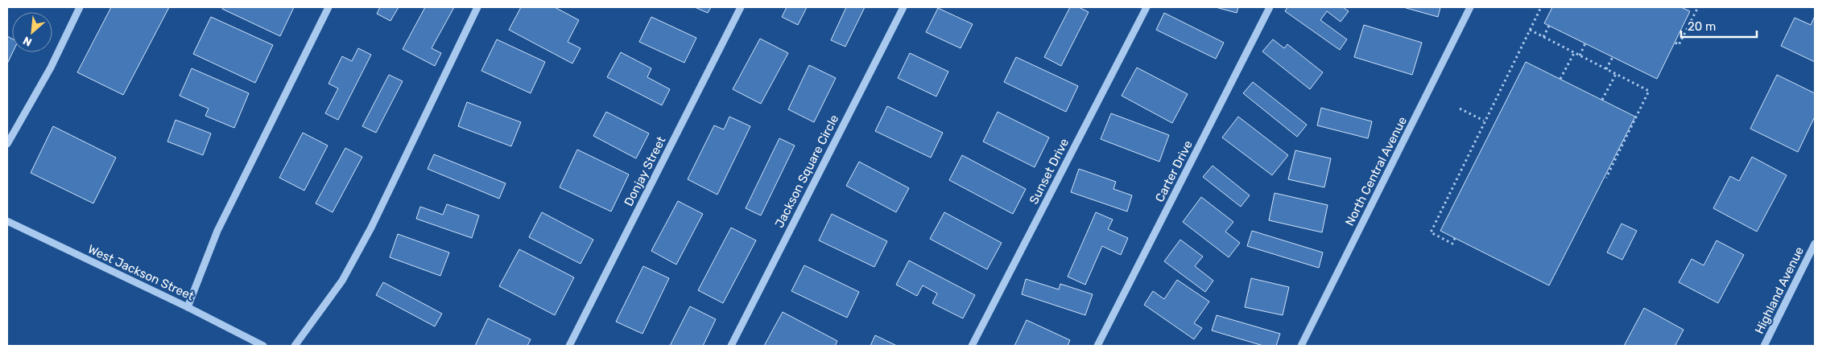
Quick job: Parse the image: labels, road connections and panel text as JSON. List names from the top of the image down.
{
  "streets": {
    "street": [
      "Donjay Street",
      "Jackson Square Circle",
      "Sunset Drive",
      "Carter Drive",
      "North Central Avenue",
      "West Jackson Street",
      "Highland Avenue"
    ]
  },
  "scale_bar": "20 m",
  "north": "bottom left"
}
